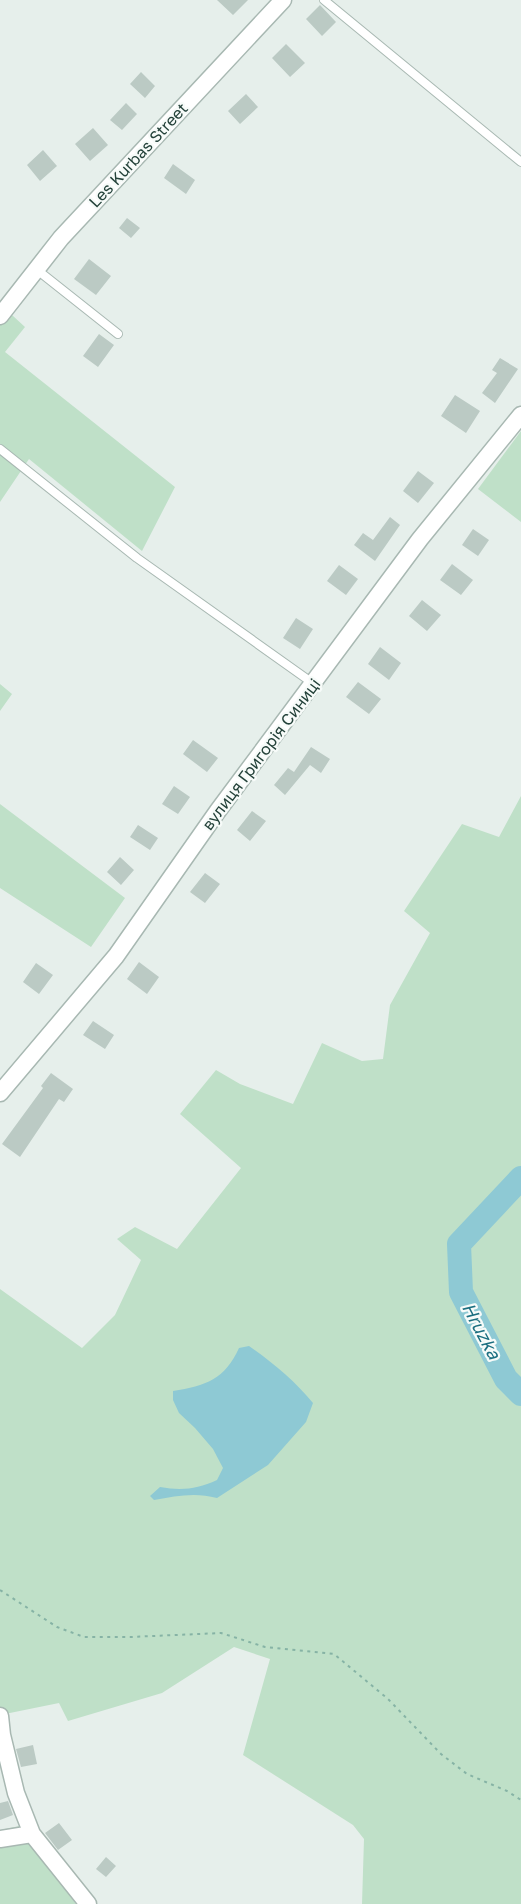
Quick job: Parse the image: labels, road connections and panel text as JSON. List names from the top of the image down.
{
  "streets": {
    "street": ["Les Kurbas Street", "вулиця Григорія Синиці"]
  },
  "water": ["Hruzka"]
}
